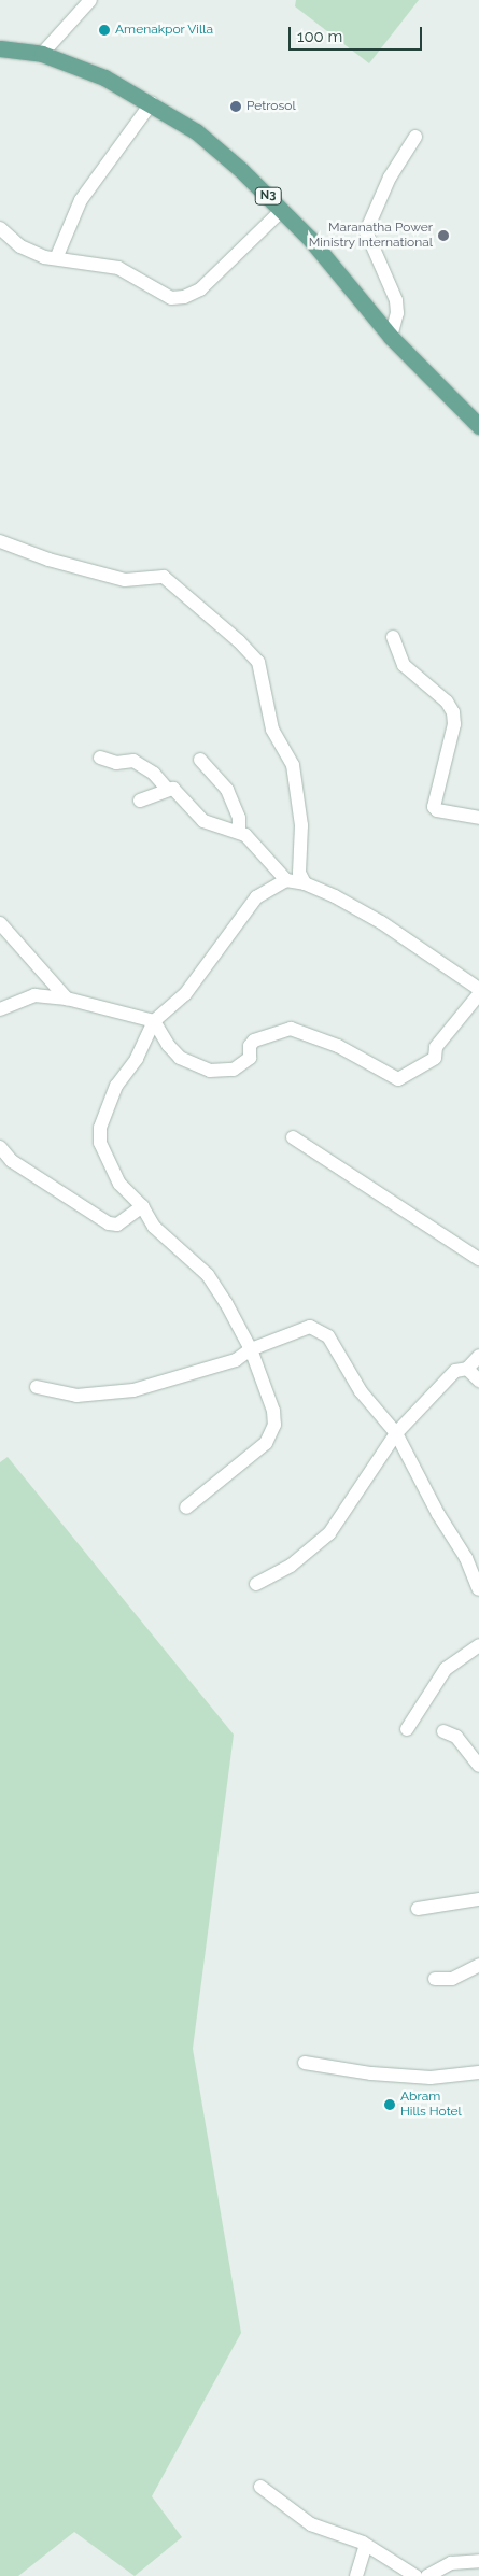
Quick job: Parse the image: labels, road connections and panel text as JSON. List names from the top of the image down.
{
  "streets": {
    "main road": ["N3"]
  },
  "places": [
    "Amenakpor Villa",
    "Petrosol",
    "Maranatha Power Ministry International",
    "Abram Hills Hotel"
  ],
  "scale_bar": "100 m"
}
